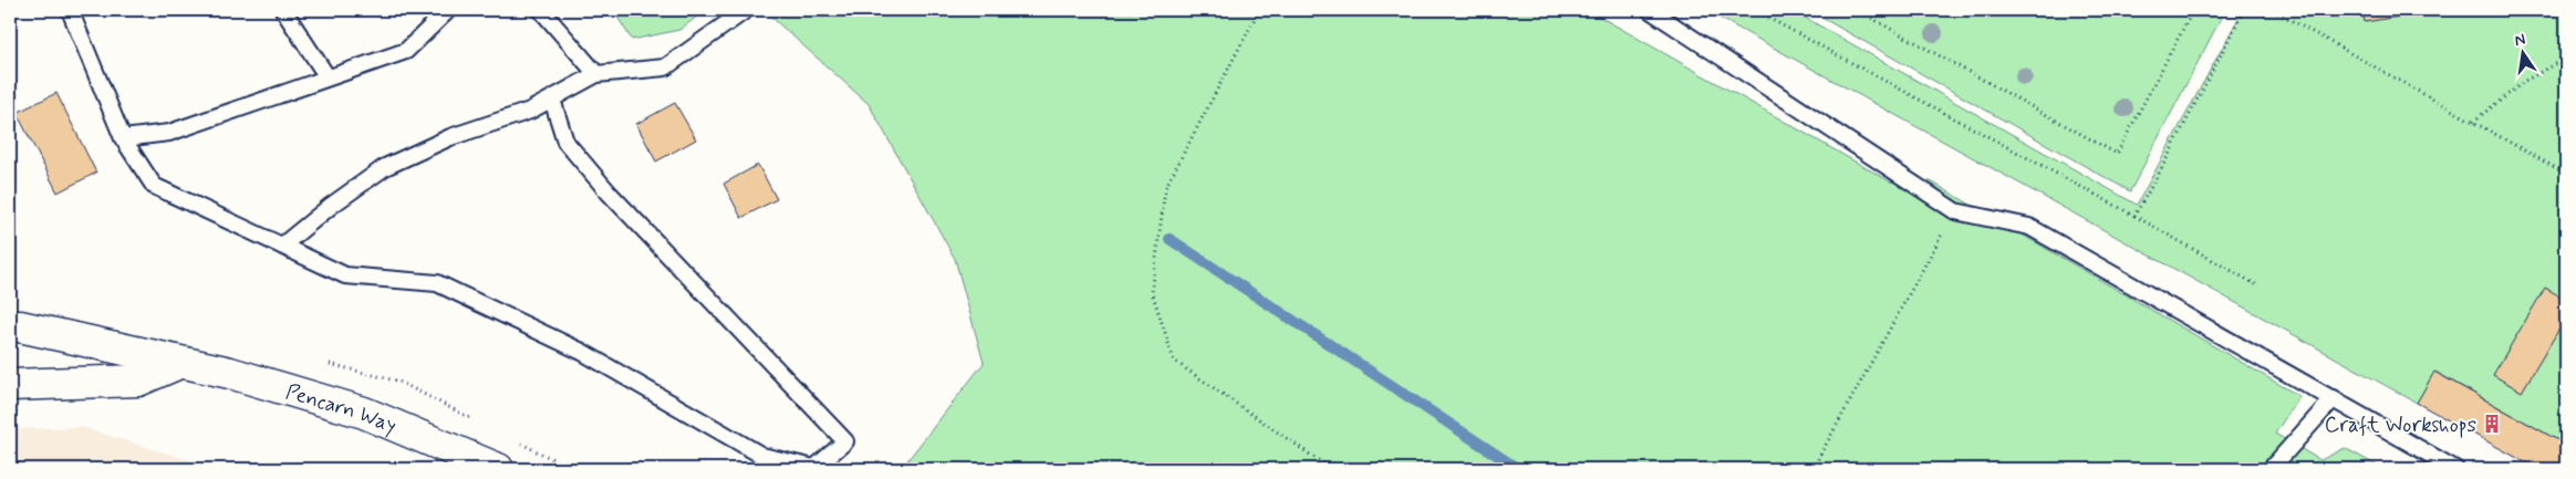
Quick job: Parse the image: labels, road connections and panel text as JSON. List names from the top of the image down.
{
  "streets": {
    "street": ["Pencarn Way"]
  },
  "places": {
    "building": ["Craft Workshops"]
  },
  "north": "top"
}
